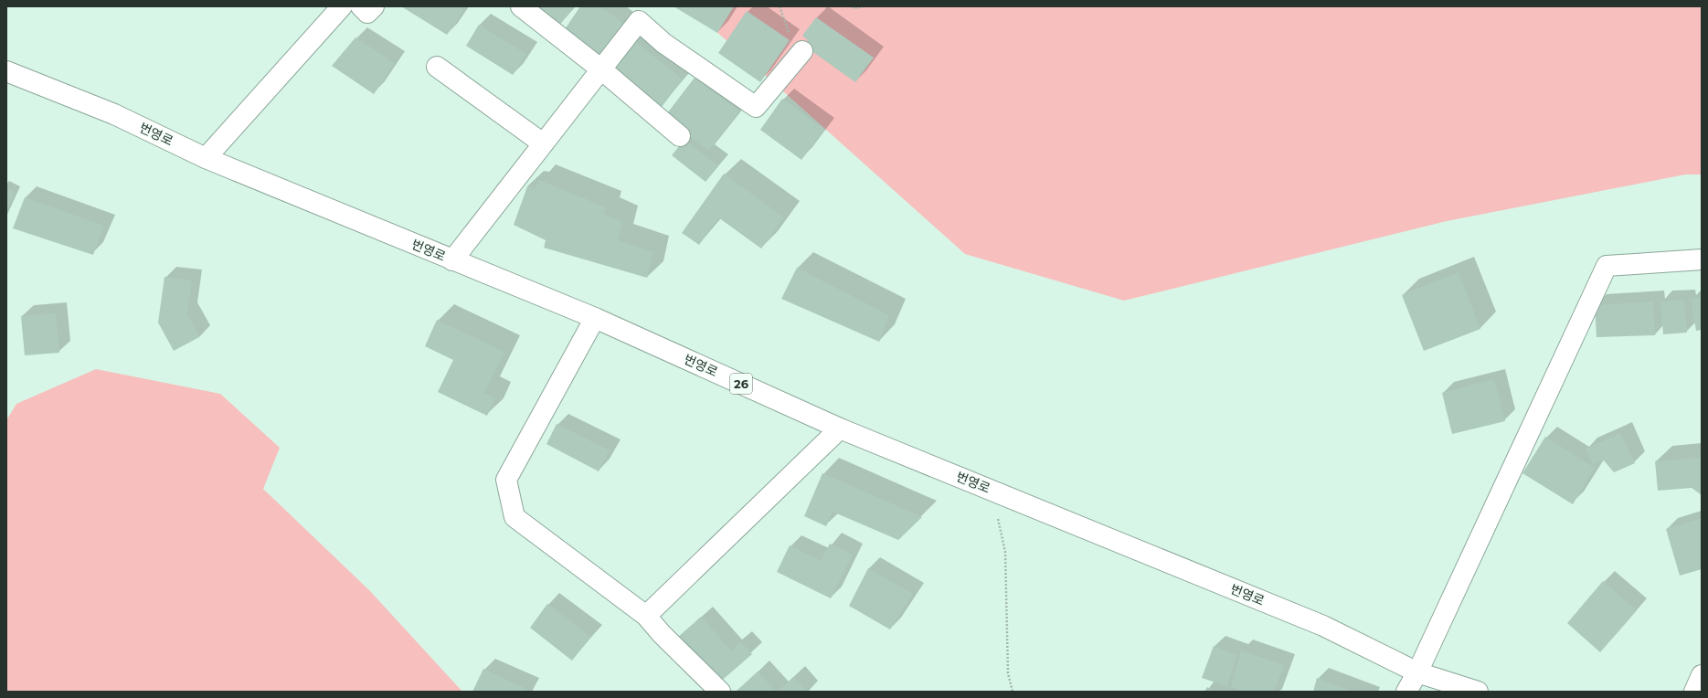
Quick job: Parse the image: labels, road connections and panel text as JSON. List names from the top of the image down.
{
  "streets": {
    "street": ["번영로", "26"]
  }
}
